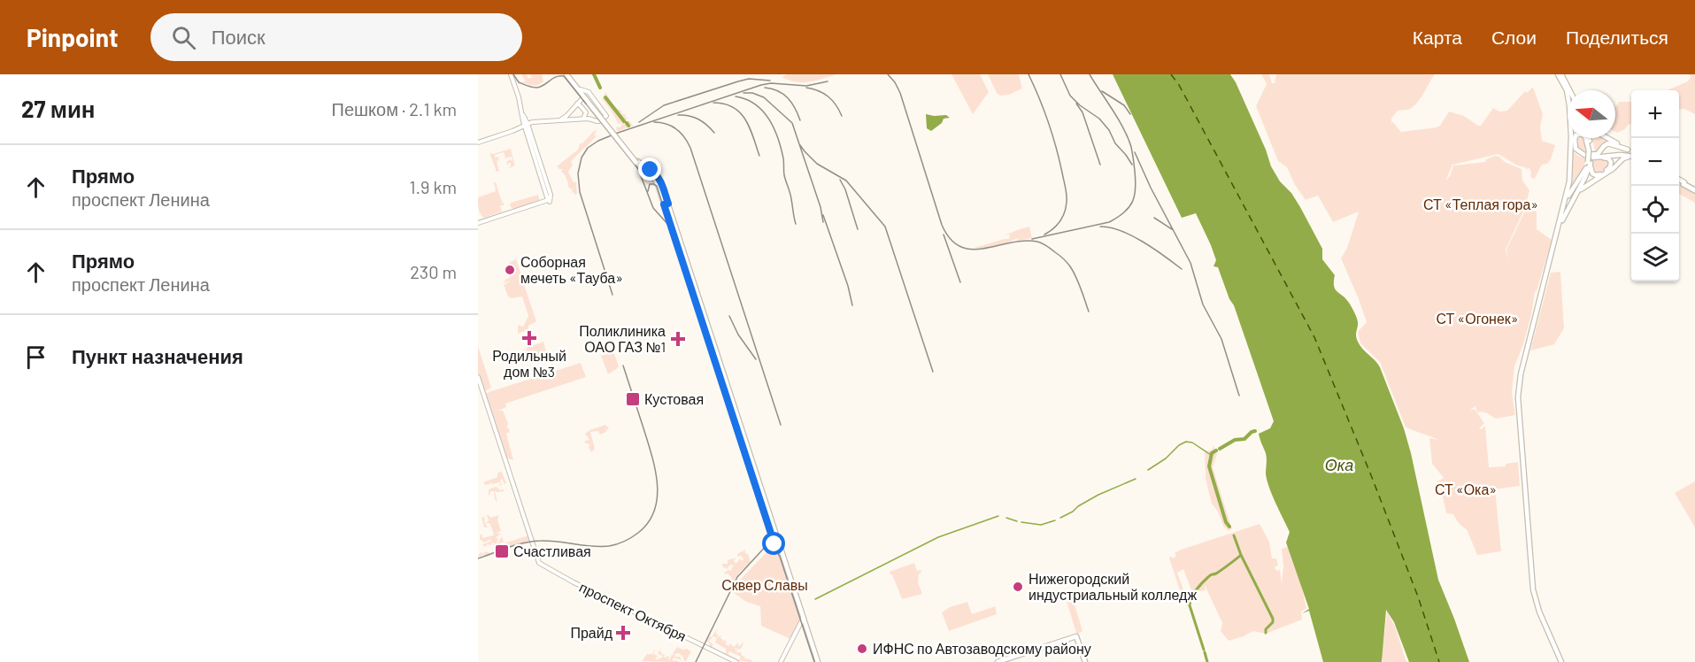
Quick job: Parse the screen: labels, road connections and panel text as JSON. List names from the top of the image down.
{
  "streets": {
    "main road": ["проспект Октября"]
  },
  "water": ["Ока"],
  "parks": [
    "СТ «Теплая гора»",
    "СТ «Огонек»",
    "СТ «Ока»",
    "Сквер Славы"
  ],
  "places": {
    "other": ["Соборная мечеть «Тауба»", "Нижегородский индустриальный колледж", "ИФНС по Автозаводскому району"],
    "health": ["Родильный дом №3", "Поликлиника ОАО ГАЗ №1", "Прайд"],
    "transit": ["Кустовая", "Счастливая"]
  },
  "north": "left",
  "page": {
    "header": "Pinpoint",
    "search": "Поиск",
    "nav": ["Карта", "Слои", "Поделиться"],
    "heading": ["27 мин", "Пешком · 2.1 km"],
    "map_buttons": ["+", "−"],
    "list": [
      ["Прямо", "проспект Ленина", "1.9 km"],
      ["Прямо", "проспект Ленина", "230 m"],
      "Пункт назначения"
    ]
  }
}
